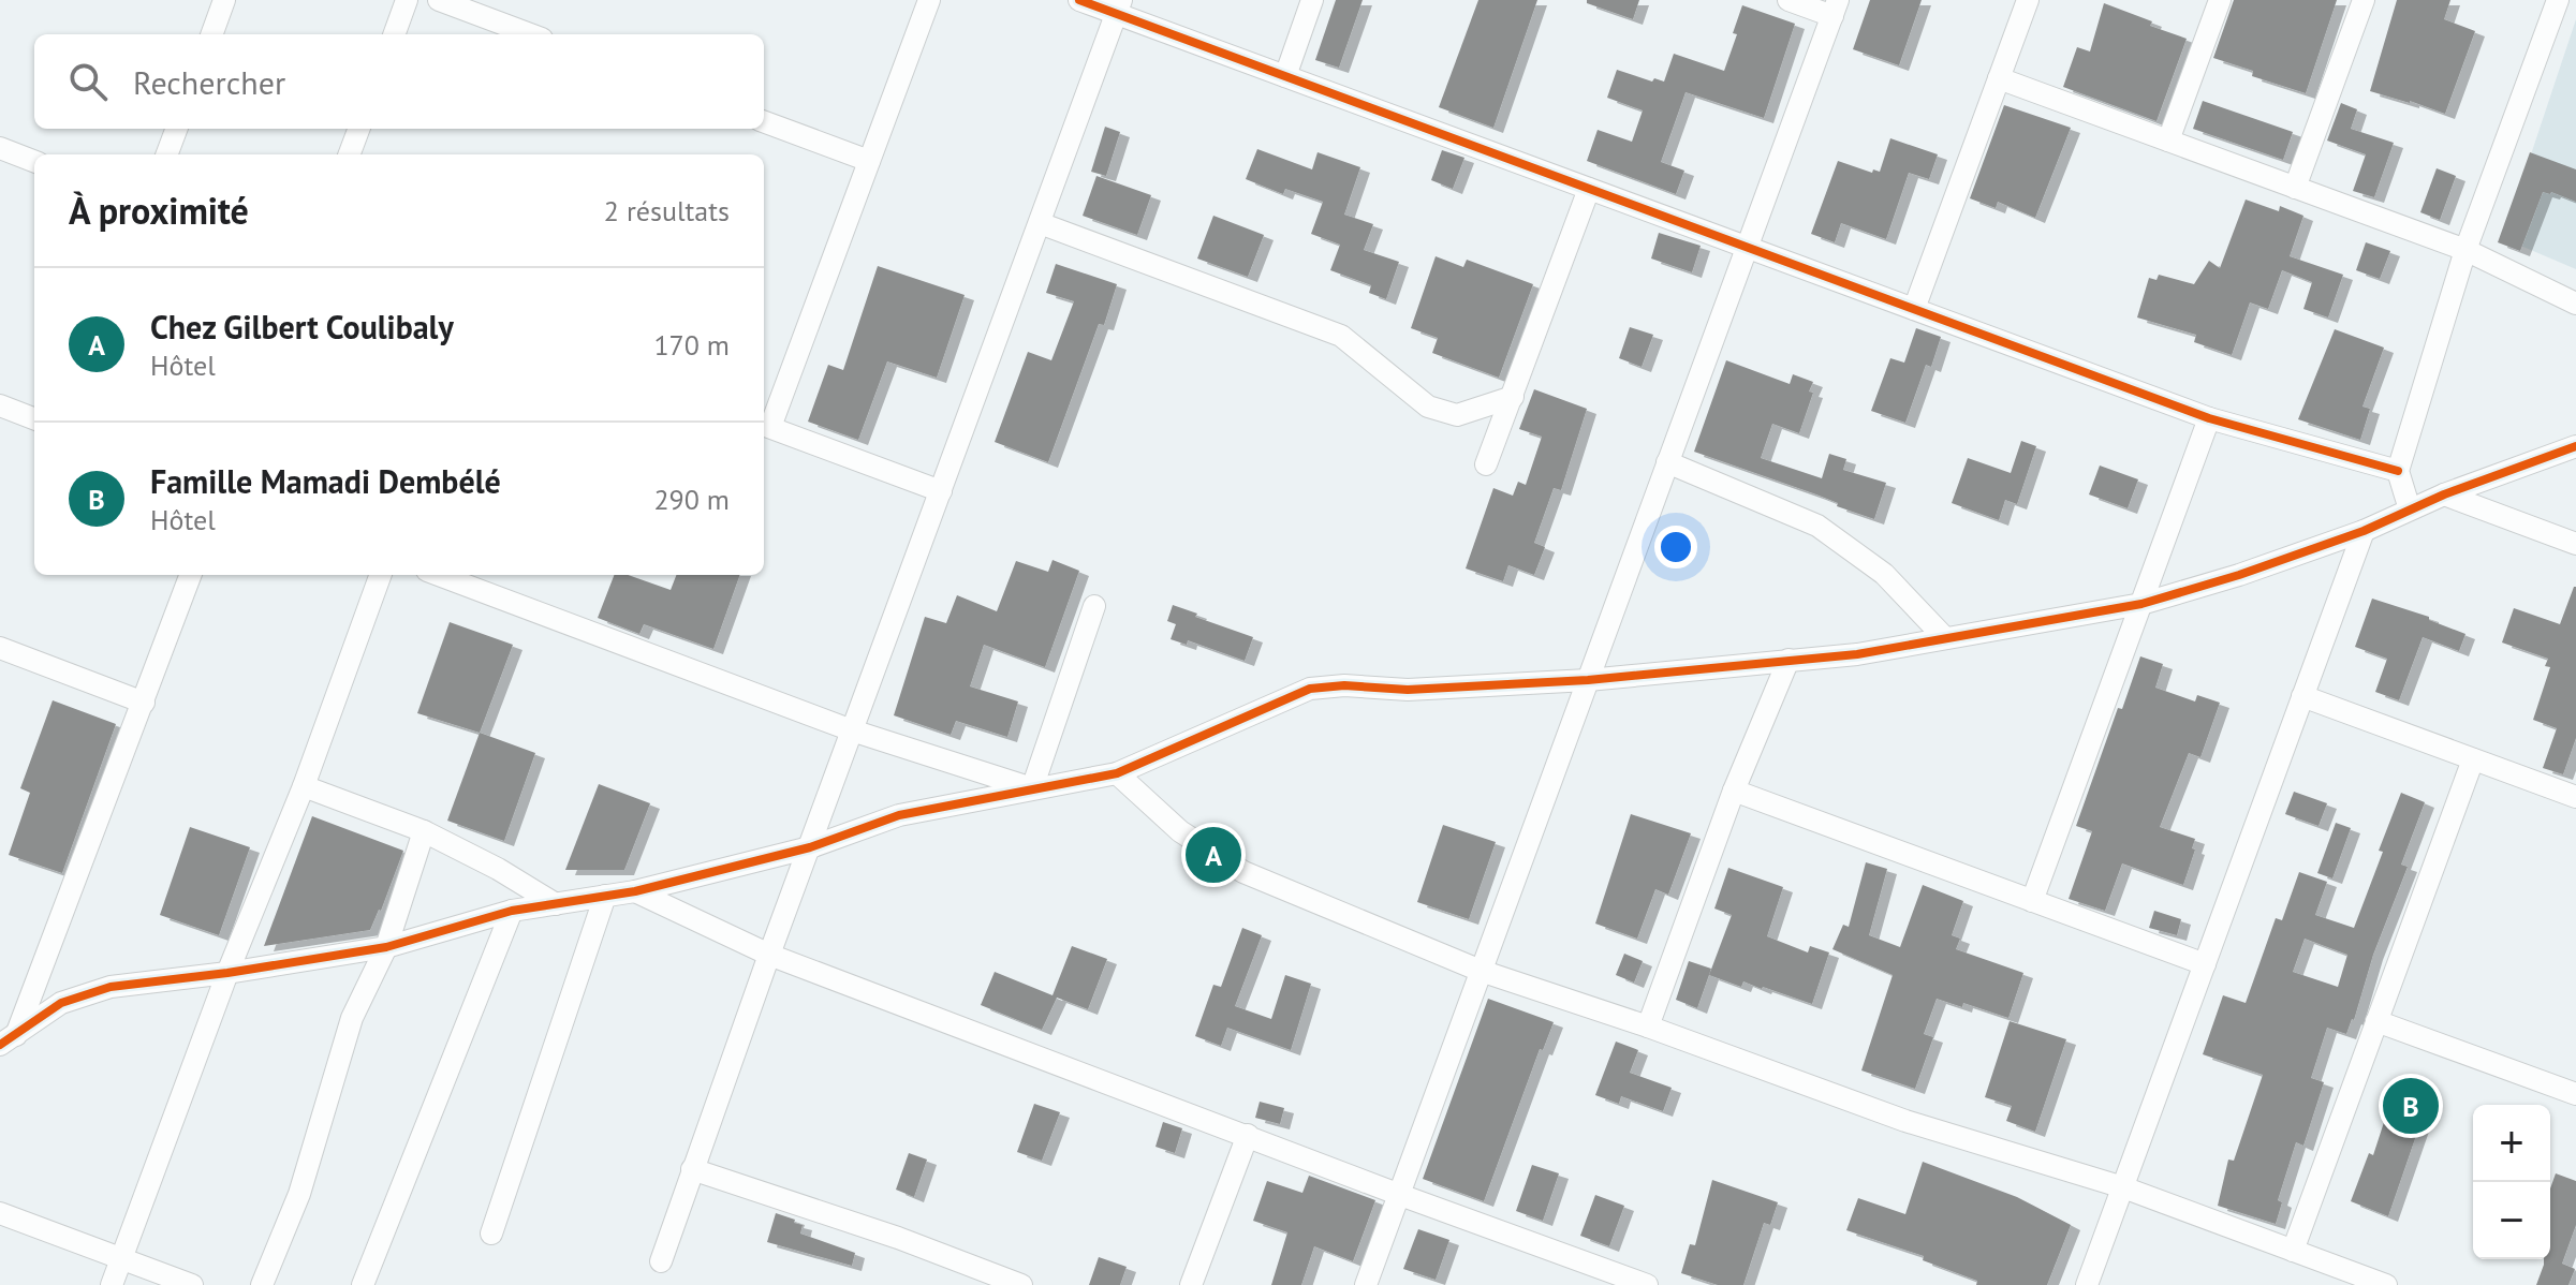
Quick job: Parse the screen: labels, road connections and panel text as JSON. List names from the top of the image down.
{
  "page": {
    "search": "Rechercher",
    "heading": ["À proximité", "2 résultats"],
    "list": [
      {
        "mark": "A",
        "name": "Chez Gilbert Coulibaly",
        "note": "Hôtel",
        "value": "170 m"
      },
      {
        "mark": "B",
        "name": "Famille Mamadi Dembélé",
        "note": "Hôtel",
        "value": "290 m"
      }
    ],
    "pins": ["A", "B"],
    "map_buttons": ["+", "−"]
  }
}
